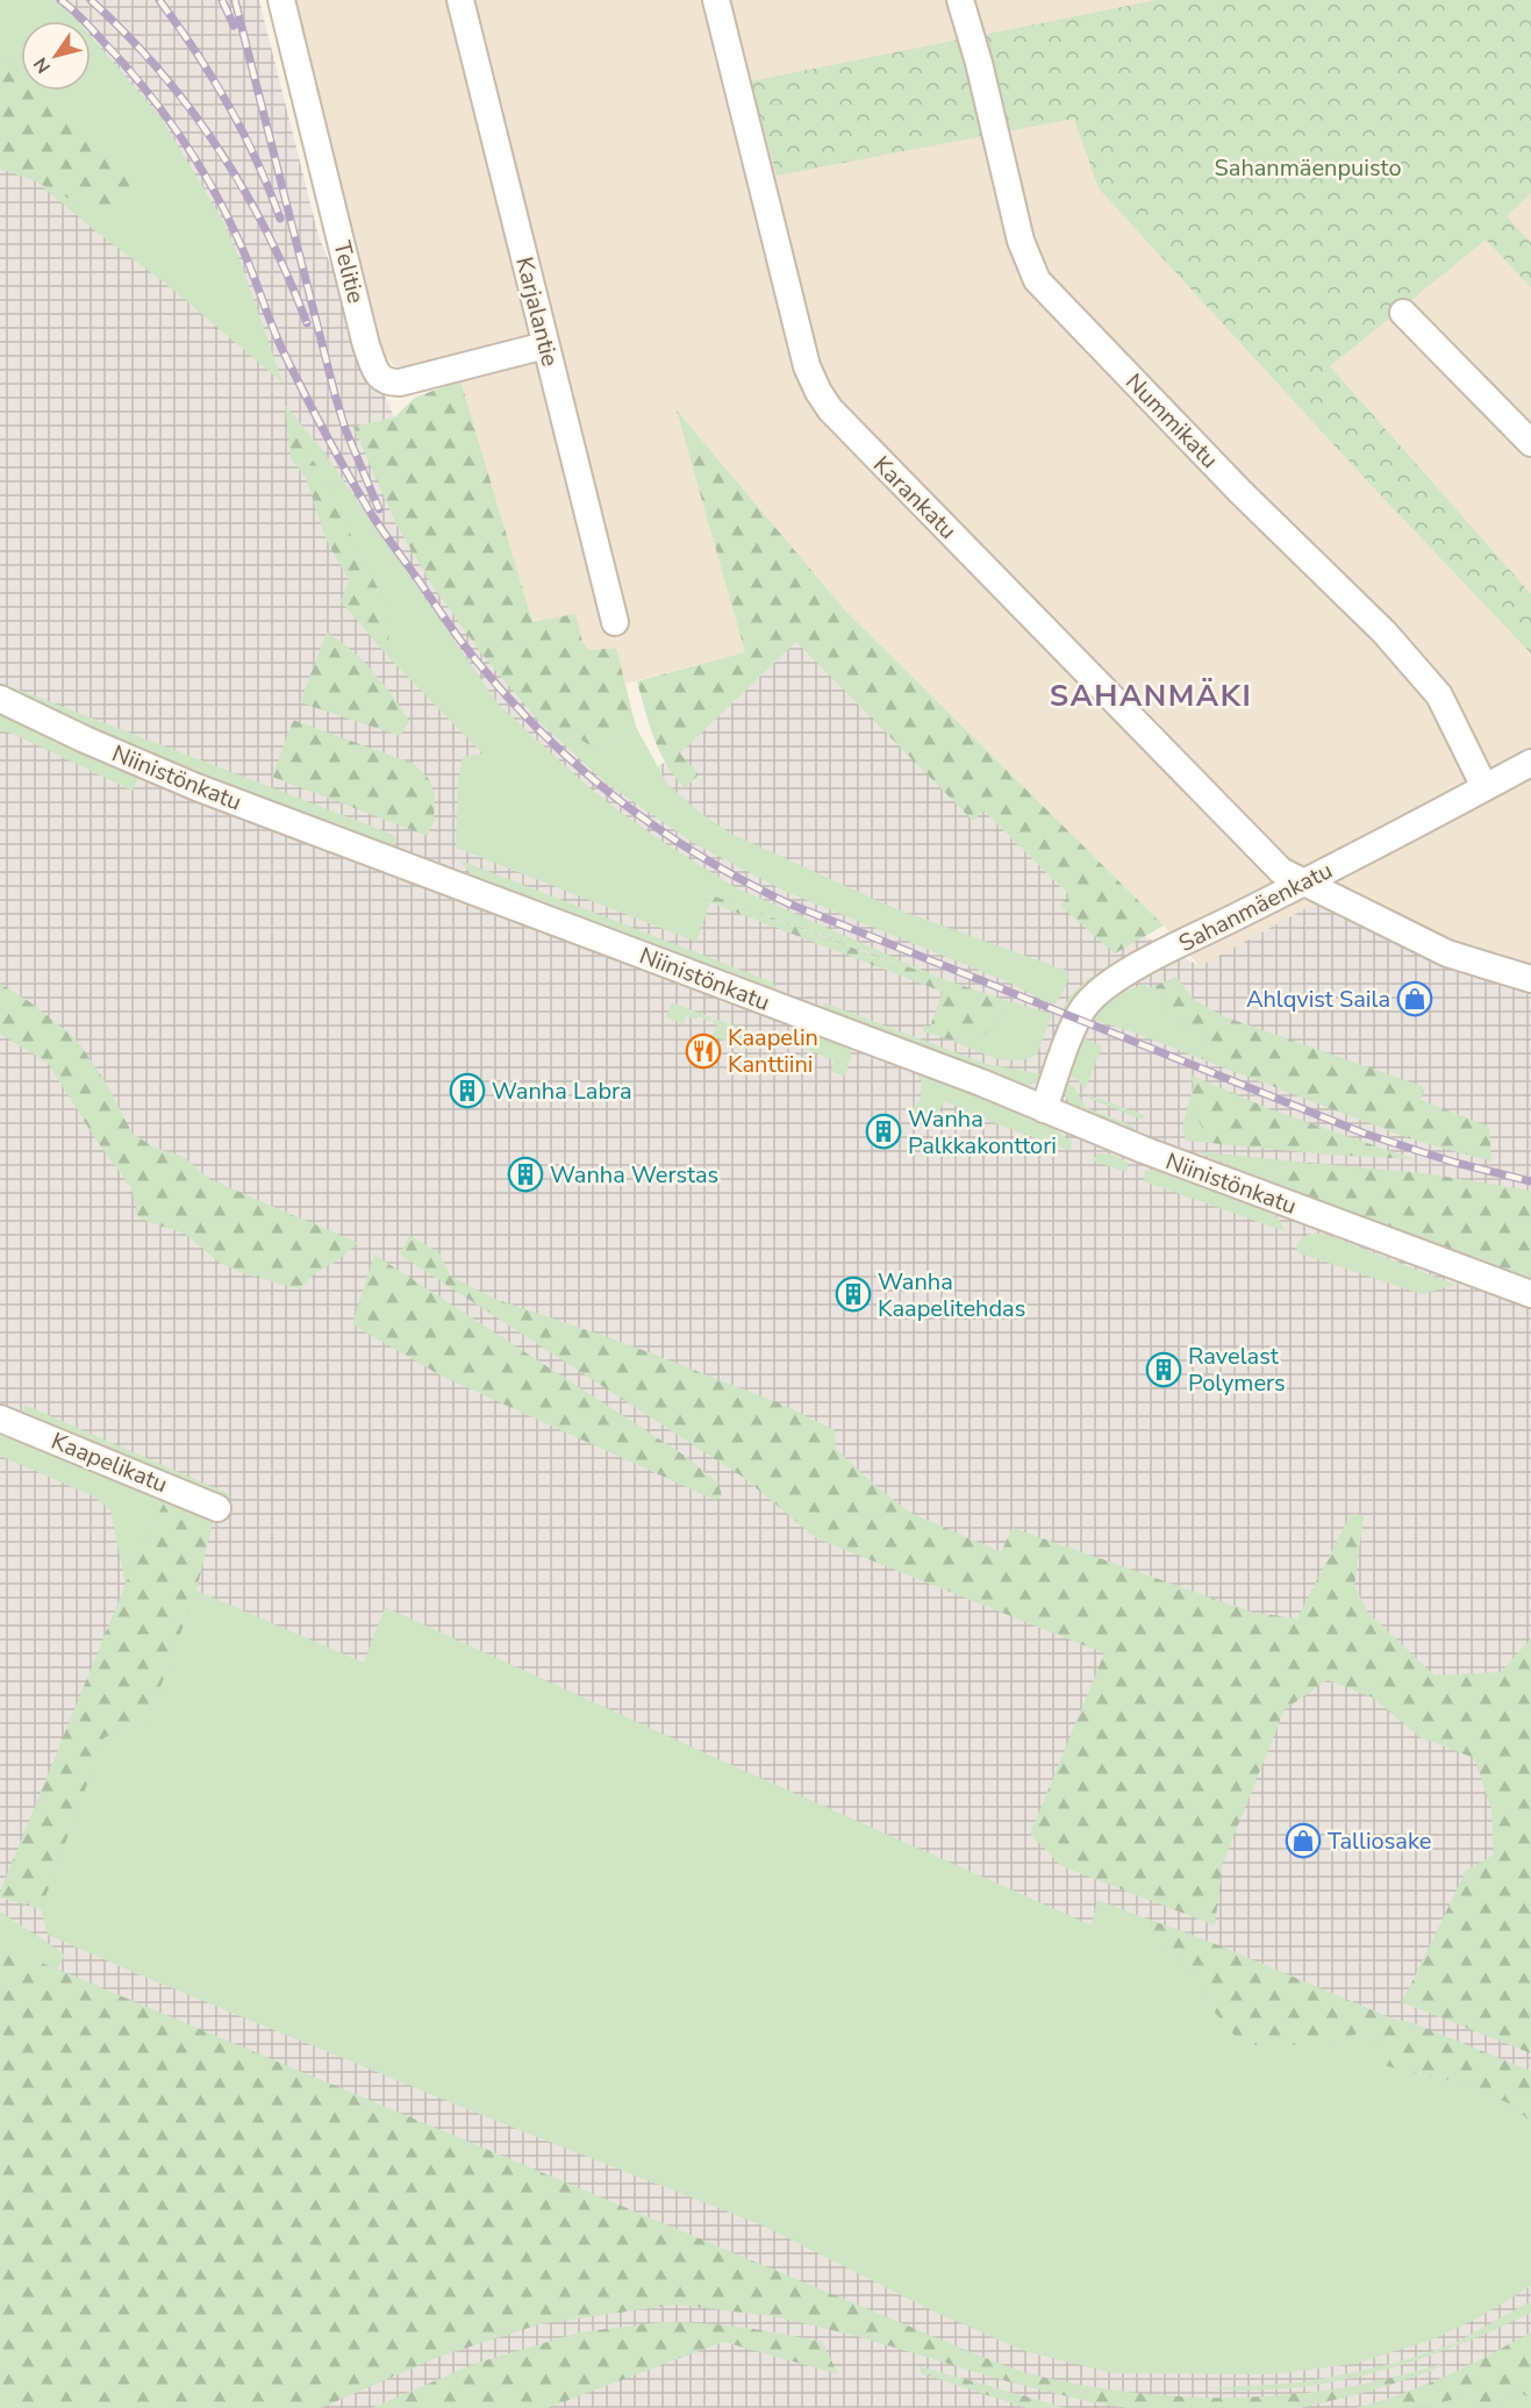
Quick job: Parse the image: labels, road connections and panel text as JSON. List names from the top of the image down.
{
  "streets": {
    "street": [
      "Telitie",
      "Karjalantie",
      "Nummikatu",
      "Karankatu",
      "Niinistönkatu",
      "Sahanmäenkatu",
      "Kaapelikatu"
    ]
  },
  "crossings": [
    ["Telitie", "Karjalantie"],
    ["Nummikatu", "Sahanmäenkatu"],
    ["Karankatu", "Sahanmäenkatu"],
    ["Niinistönkatu", "Sahanmäenkatu"]
  ],
  "districts": ["SAHANMÄKI"],
  "parks": ["Sahanmäenpuisto"],
  "places": {
    "shop": ["Ahlqvist Saila", "Talliosake"],
    "restaurant": ["Kaapelin Kanttiini"],
    "building": [
      "Wanha Labra",
      "Wanha Palkkakonttori",
      "Wanha Werstas",
      "Wanha Kaapelitehdas",
      "Ravelast Polymers"
    ]
  },
  "north": "bottom left"
}
